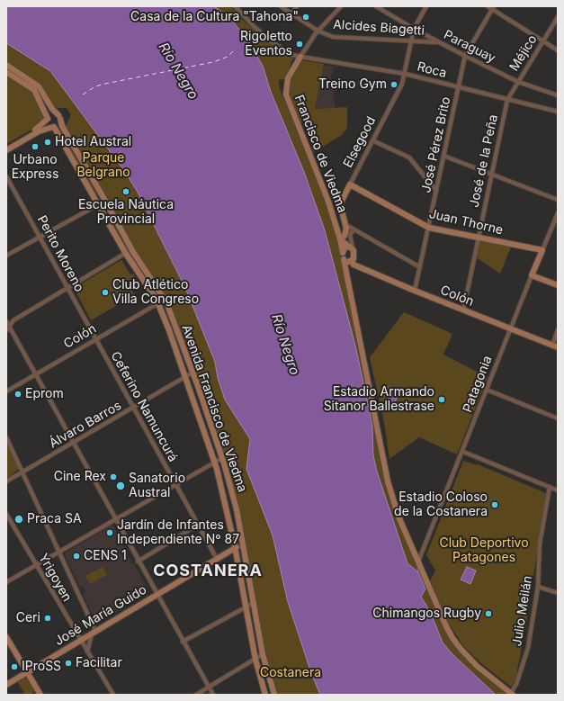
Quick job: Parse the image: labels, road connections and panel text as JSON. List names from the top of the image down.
{
  "streets": {
    "main road": [
      "Elsegood",
      "Francisco de Viedma",
      "Juan Thorne",
      "Colón",
      "Patagonia",
      "Avenida Francisco de Viedma",
      "José María Guido"
    ],
    "street": [
      "Alcides Biagetti",
      "Paraguay",
      "Méjico",
      "Roca",
      "José Pérez Brito",
      "José de la Peña",
      "Perito Moreno",
      "Ceferino Namuncurá",
      "Álvaro Barros",
      "Yrigoyen",
      "Julio Meilán"
    ]
  },
  "crossings": [
    ["Alcides Biagetti", "Paraguay"],
    ["Alcides Biagetti", "Elsegood"],
    ["Paraguay", "Méjico"],
    ["Paraguay", "Elsegood"],
    ["Paraguay", "José Pérez Brito"],
    ["Méjico", "Roca"],
    ["Méjico", "José de la Peña"],
    ["Roca", "Elsegood"],
    ["Roca", "José Pérez Brito"],
    ["Roca", "Francisco de Viedma"],
    ["Roca", "José de la Peña"],
    ["Elsegood", "Juan Thorne"],
    ["José Pérez Brito", "Juan Thorne"],
    ["José Pérez Brito", "Colón"],
    ["Francisco de Viedma", "Colón"],
    ["Francisco de Viedma", "Patagonia"],
    ["Francisco de Viedma", "Julio Meilán"],
    ["José de la Peña", "Juan Thorne"],
    ["José de la Peña", "Colón"],
    ["Juan Thorne", "Patagonia"],
    ["Perito Moreno", "Colón"],
    ["Perito Moreno", "Ceferino Namuncurá"],
    ["Colón", "Patagonia"],
    ["Colón", "Ceferino Namuncurá"],
    ["Colón", "Avenida Francisco de Viedma"],
    ["Ceferino Namuncurá", "Álvaro Barros"],
    ["Ceferino Namuncurá", "José María Guido"],
    ["Avenida Francisco de Viedma", "Álvaro Barros"],
    ["Avenida Francisco de Viedma", "José María Guido"],
    ["Yrigoyen", "José María Guido"]
  ],
  "districts": ["COSTANERA"],
  "water": ["Río Negro"],
  "parks": ["Parque Belgrano", "Club Deportivo Patagones", "Costanera"],
  "places": [
    "Casa de la Cultura \"Tahona\"",
    "Rigoletto Eventos",
    "Treino Gym",
    "Hotel Austral",
    "Urbano Express",
    "Escuela Náutica Provincial",
    "Club Atlético Villa Congreso",
    "Eprom",
    "Estadio Armando Sitanor Ballestrase",
    "Cine Rex",
    "Sanatorio Austral",
    "Estadio Coloso de la Costanera",
    "Praca SA",
    "Jardín de Infantes Independiente Nº 87",
    "CENS 1",
    "Chimangos Rugby",
    "Ceri",
    "Facilitar",
    "IProSS"
  ]
}
